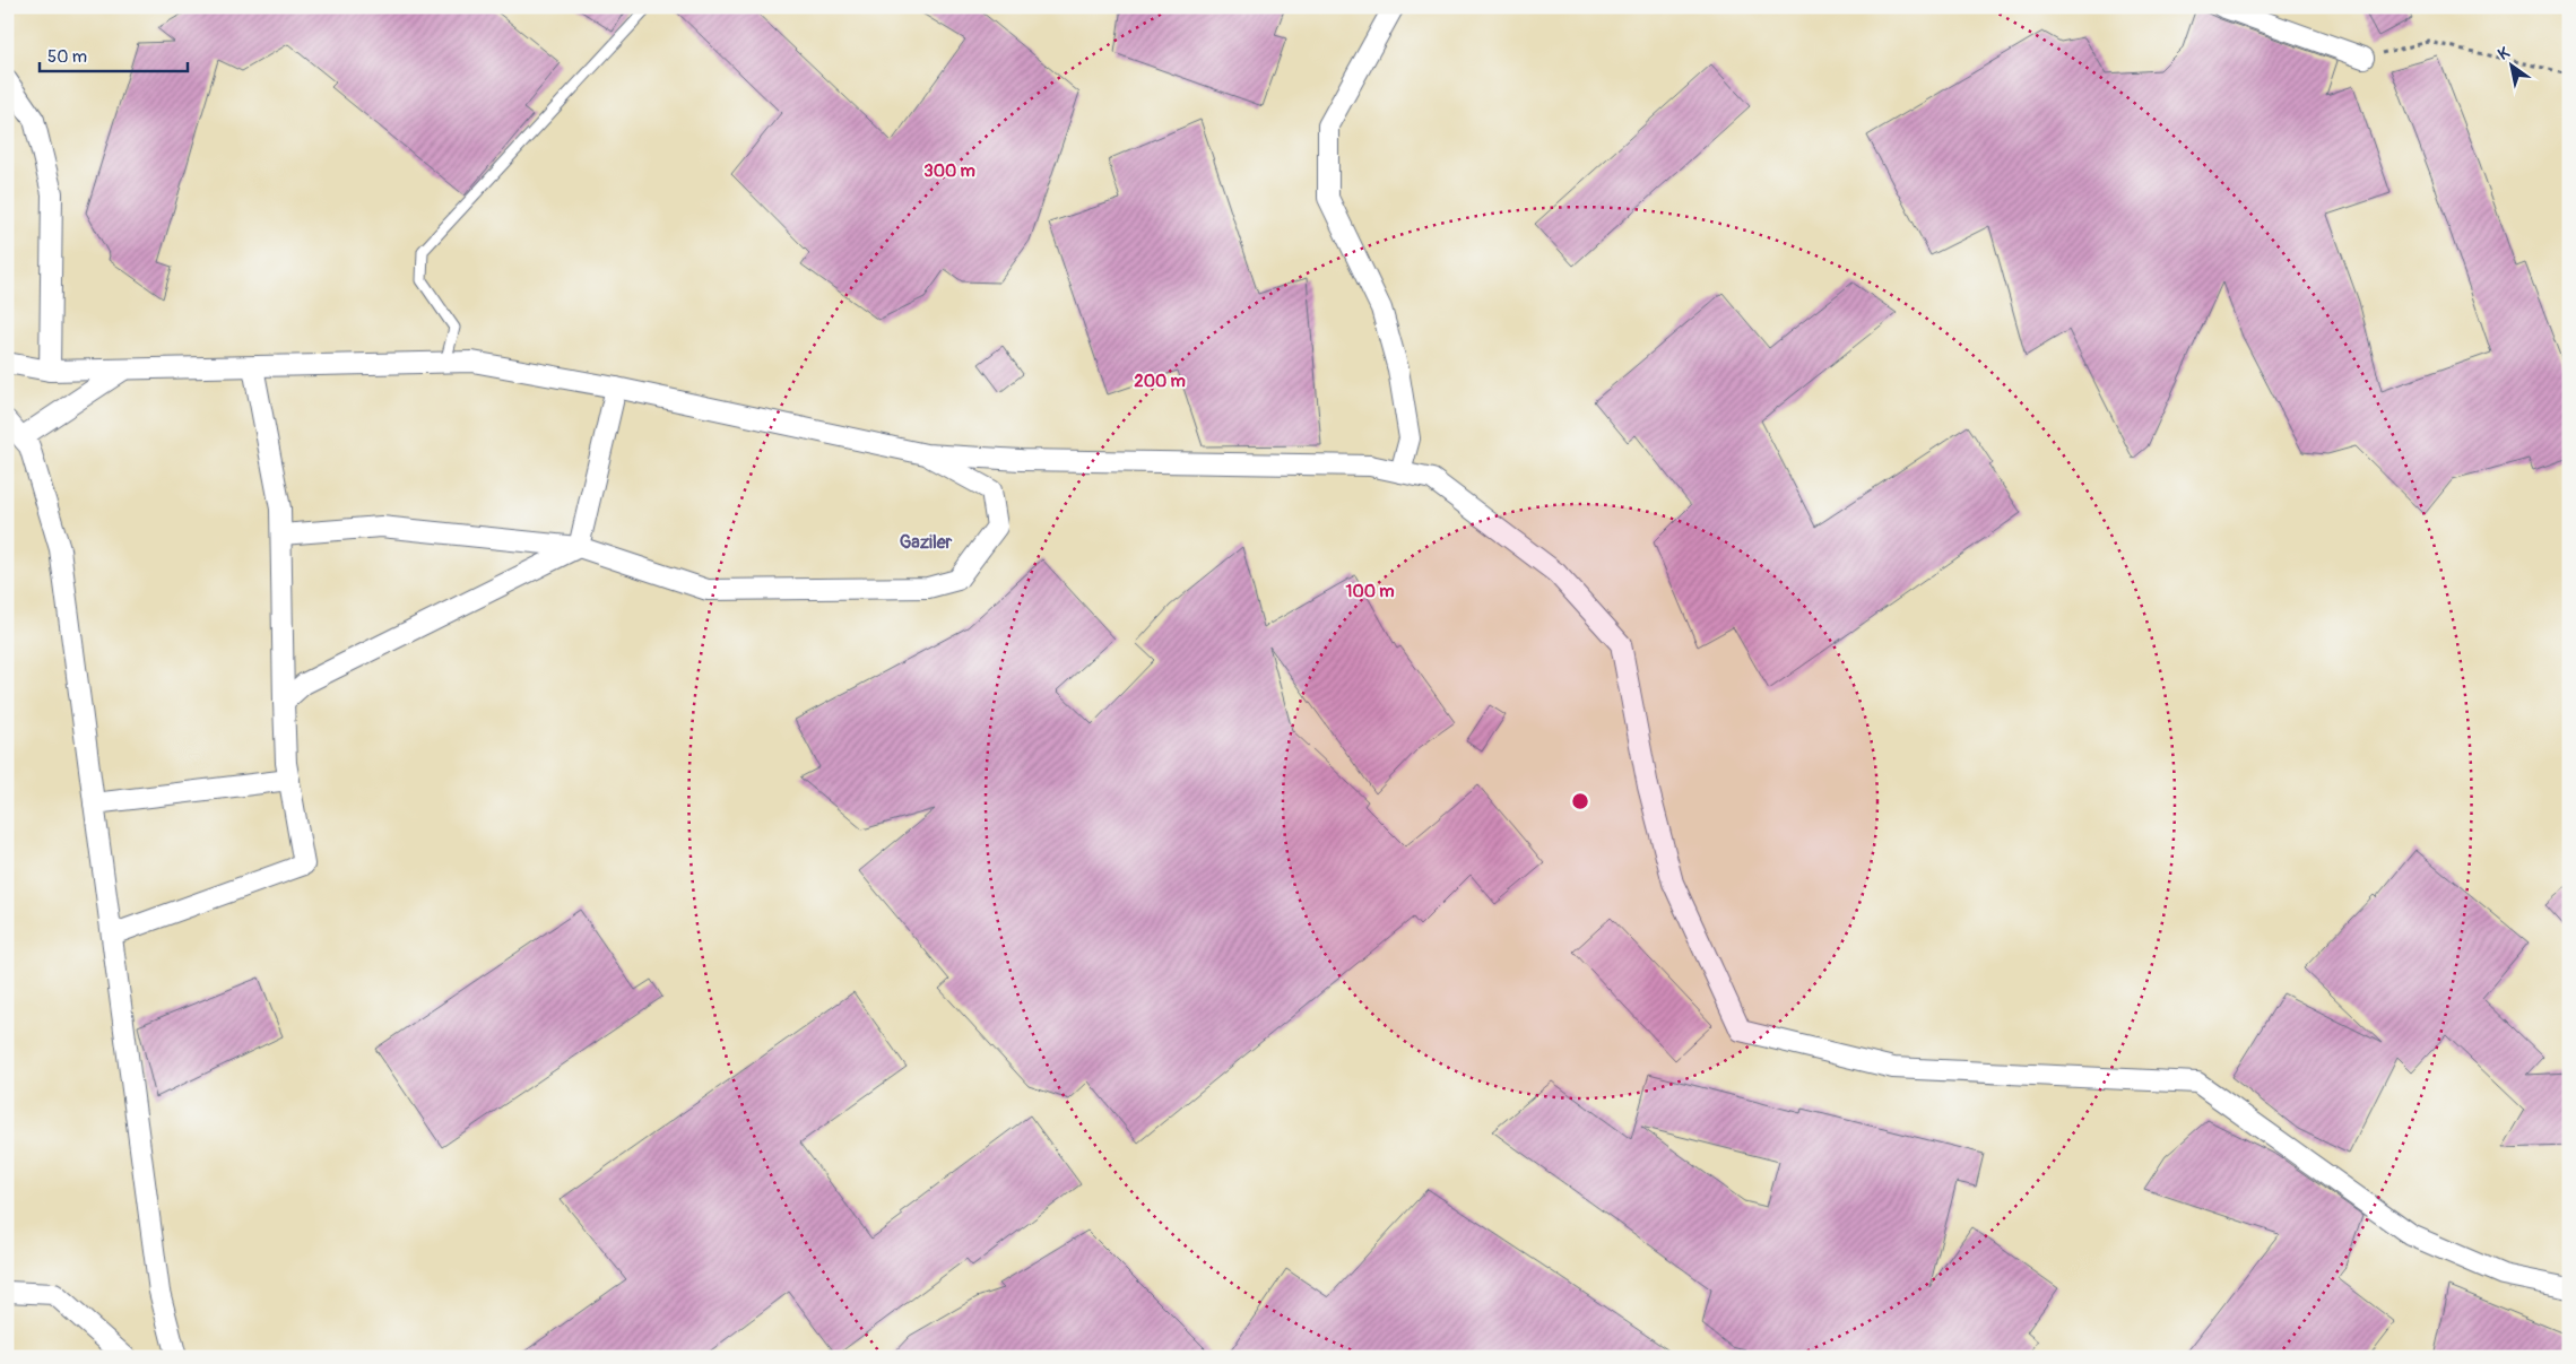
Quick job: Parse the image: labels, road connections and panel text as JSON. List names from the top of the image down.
{
  "districts": ["Gaziler"],
  "scale_bar": "50 m",
  "north": "top left",
  "rings": ["300 m", "200 m", "100 m"]
}
